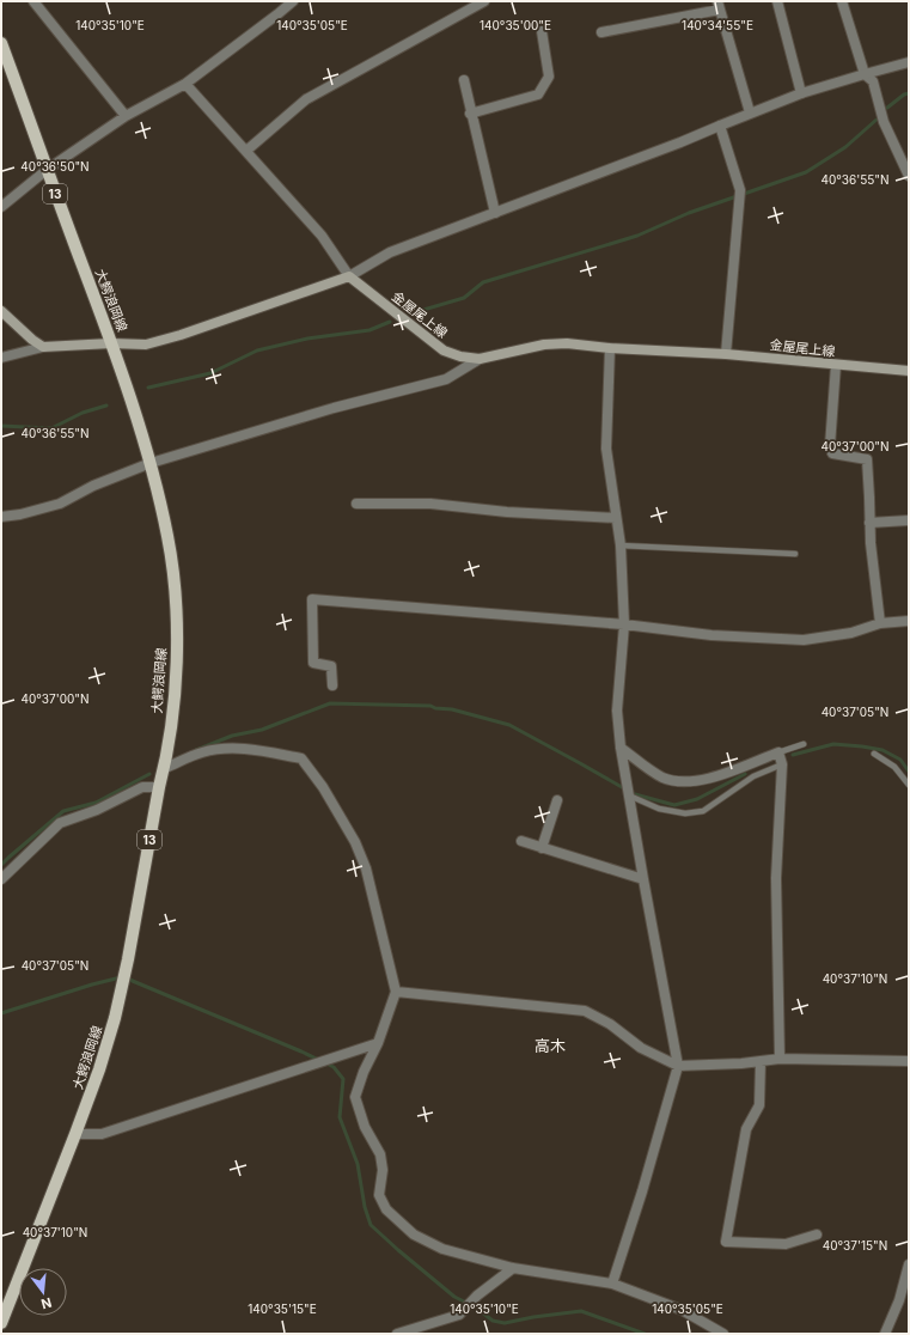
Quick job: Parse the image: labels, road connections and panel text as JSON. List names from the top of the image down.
{
  "streets": {
    "main road": ["13", "大鰐浪岡線", "金屋尾上線"]
  },
  "districts": ["高木"],
  "north": "bottom",
  "coordinates": [
    "140°35'10\"E",
    "140°35'05\"E",
    "140°35'00\"E",
    "140°34'55\"E",
    "40°36'50\"N",
    "40°36'55\"N",
    "40°37'00\"N",
    "40°37'05\"N",
    "40°37'10\"N",
    "40°37'15\"N",
    "140°35'15\"E"
  ]
}
